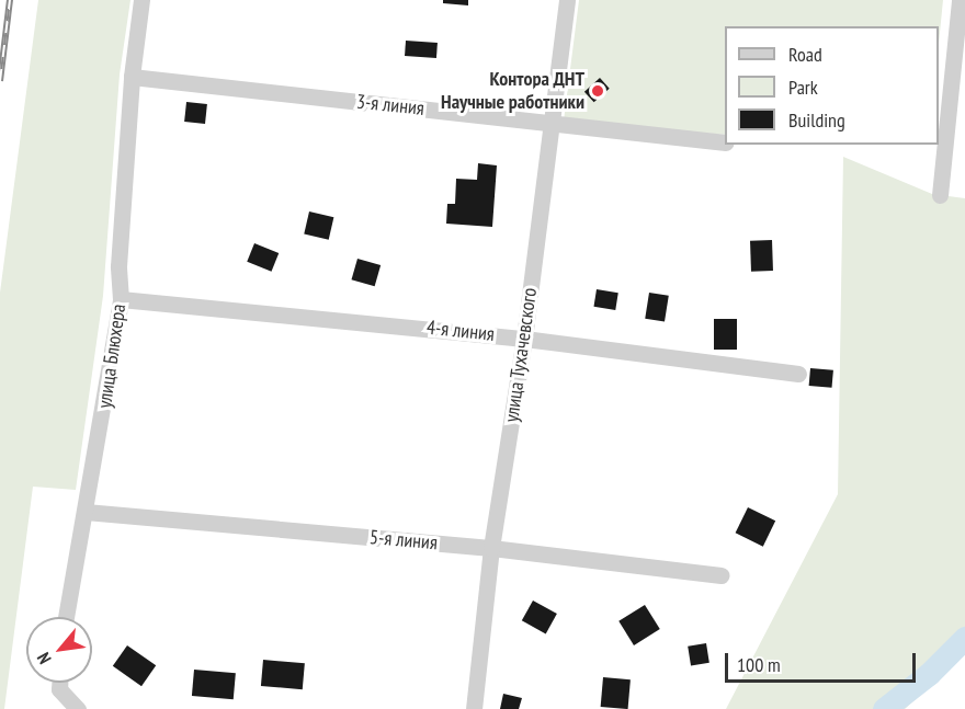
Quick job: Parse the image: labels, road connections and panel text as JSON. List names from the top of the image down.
{
  "streets": {
    "street": [
      "3-я линия",
      "4-я линия",
      "улица Тухачевского",
      "улица Блюхера",
      "5-я линия"
    ]
  },
  "crossings": [
    ["3-я линия", "улица Тухачевского"],
    ["3-я линия", "улица Блюхера"],
    ["4-я линия", "улица Тухачевского"],
    ["4-я линия", "улица Блюхера"],
    ["улица Тухачевского", "5-я линия"],
    ["улица Блюхера", "5-я линия"]
  ],
  "places": ["Контора ДНТ Научные работники"],
  "legend": ["Road", "Park", "Building"],
  "scale_bar": "100 m",
  "north": "bottom left"
}
